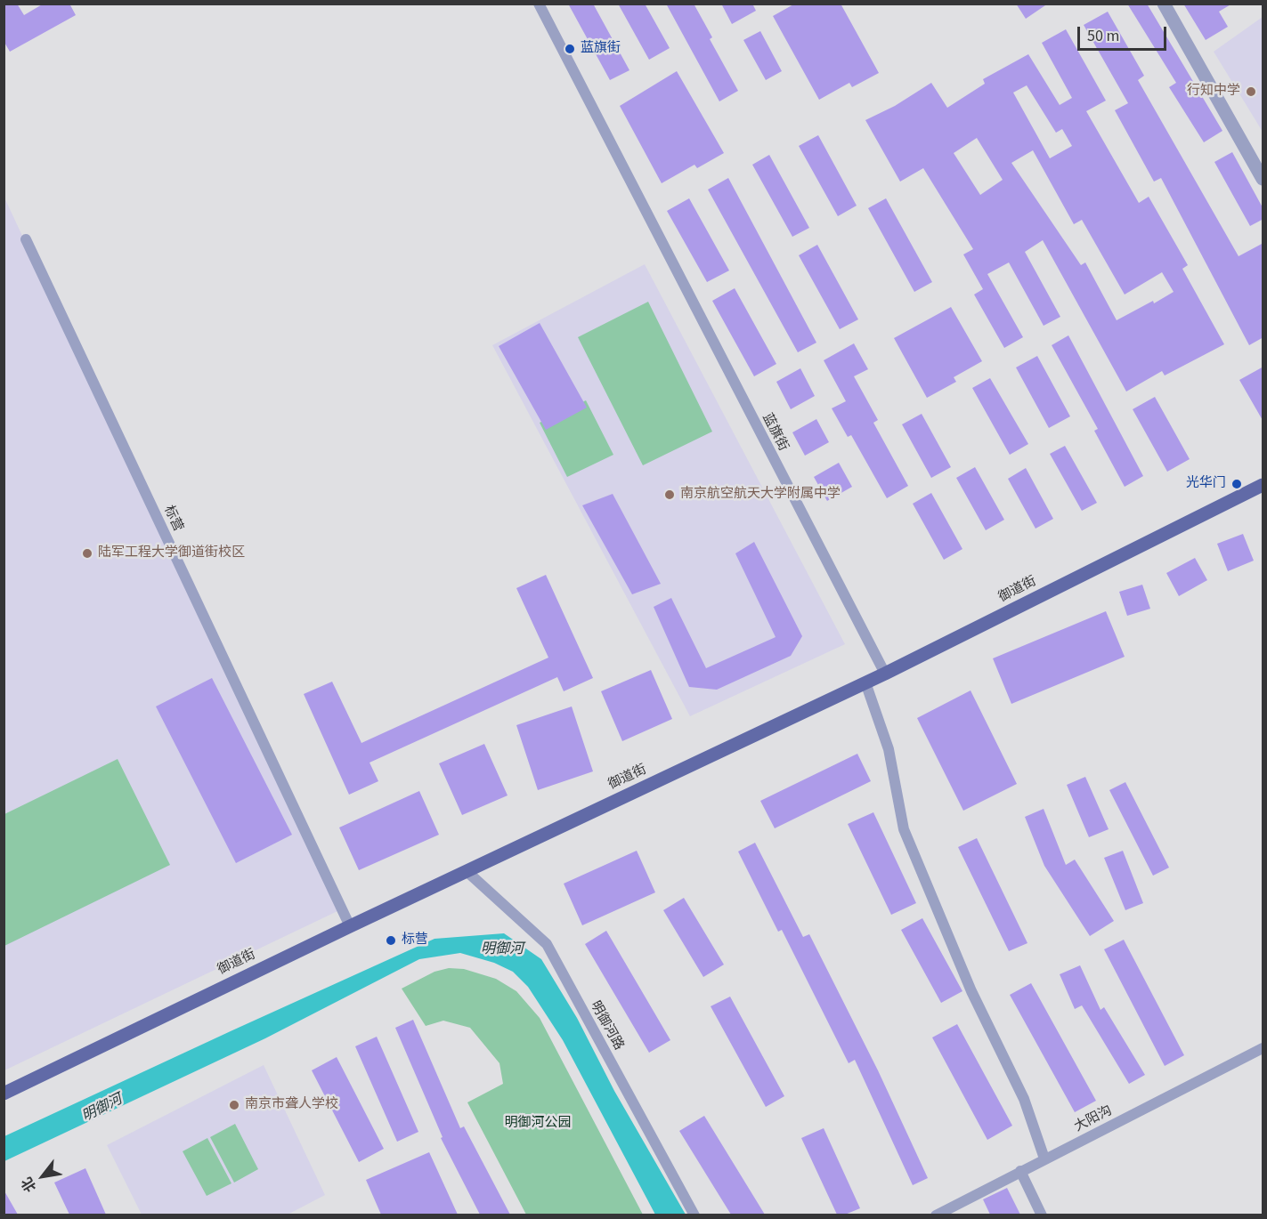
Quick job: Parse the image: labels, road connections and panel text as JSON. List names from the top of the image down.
{
  "streets": {
    "main road": ["御道街"],
    "street": [
      "蓝旗街",
      "标营",
      "明御河路",
      "大阳沟"
    ]
  },
  "crossings": [
    ["蓝旗街", "御道街"],
    ["标营", "御道街"],
    ["御道街", "明御河路"]
  ],
  "water": ["明御河"],
  "parks": ["明御河公园"],
  "places": [
    "蓝旗街",
    "行知中学",
    "光华门",
    "南京航空航天大学附属中学",
    "陆军工程大学御道街校区",
    "标营",
    "南京市聋人学校"
  ],
  "scale_bar": "50 m",
  "north": "bottom left"
}
